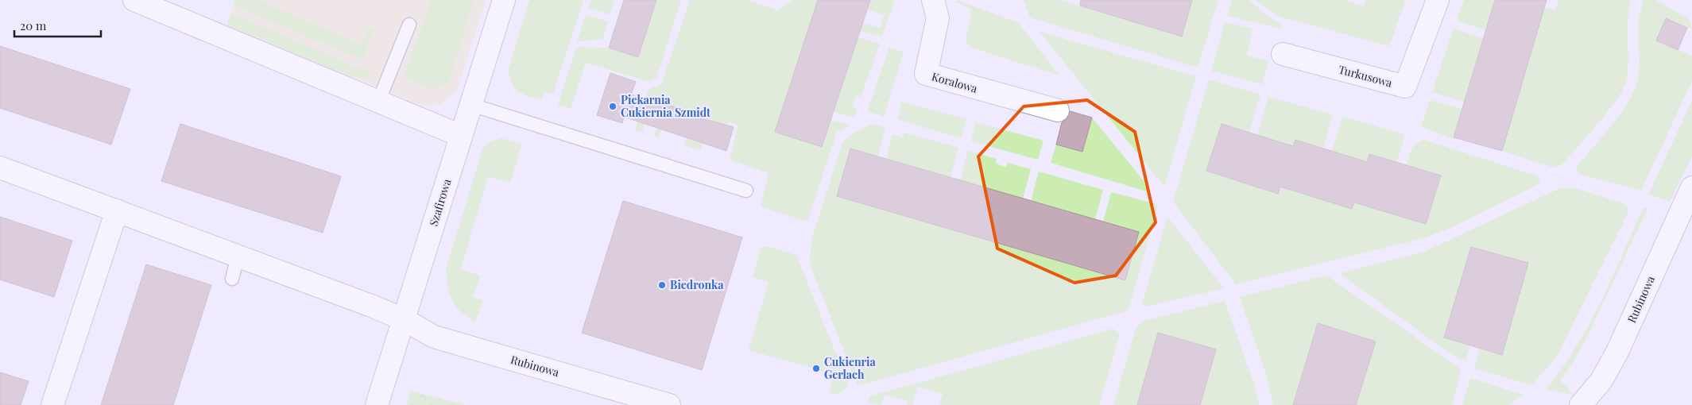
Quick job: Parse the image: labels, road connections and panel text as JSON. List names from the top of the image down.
{
  "streets": {
    "street": [
      "Turkusowa",
      "Koralowa",
      "Szafirowa",
      "Rubinowa"
    ]
  },
  "crossings": [
    ["Szafirowa", "Rubinowa"]
  ],
  "places": ["Piekarnia Cukiernia Szmidt", "Biedronka", "Cukienria Gerlach"],
  "scale_bar": "20 m"
}
